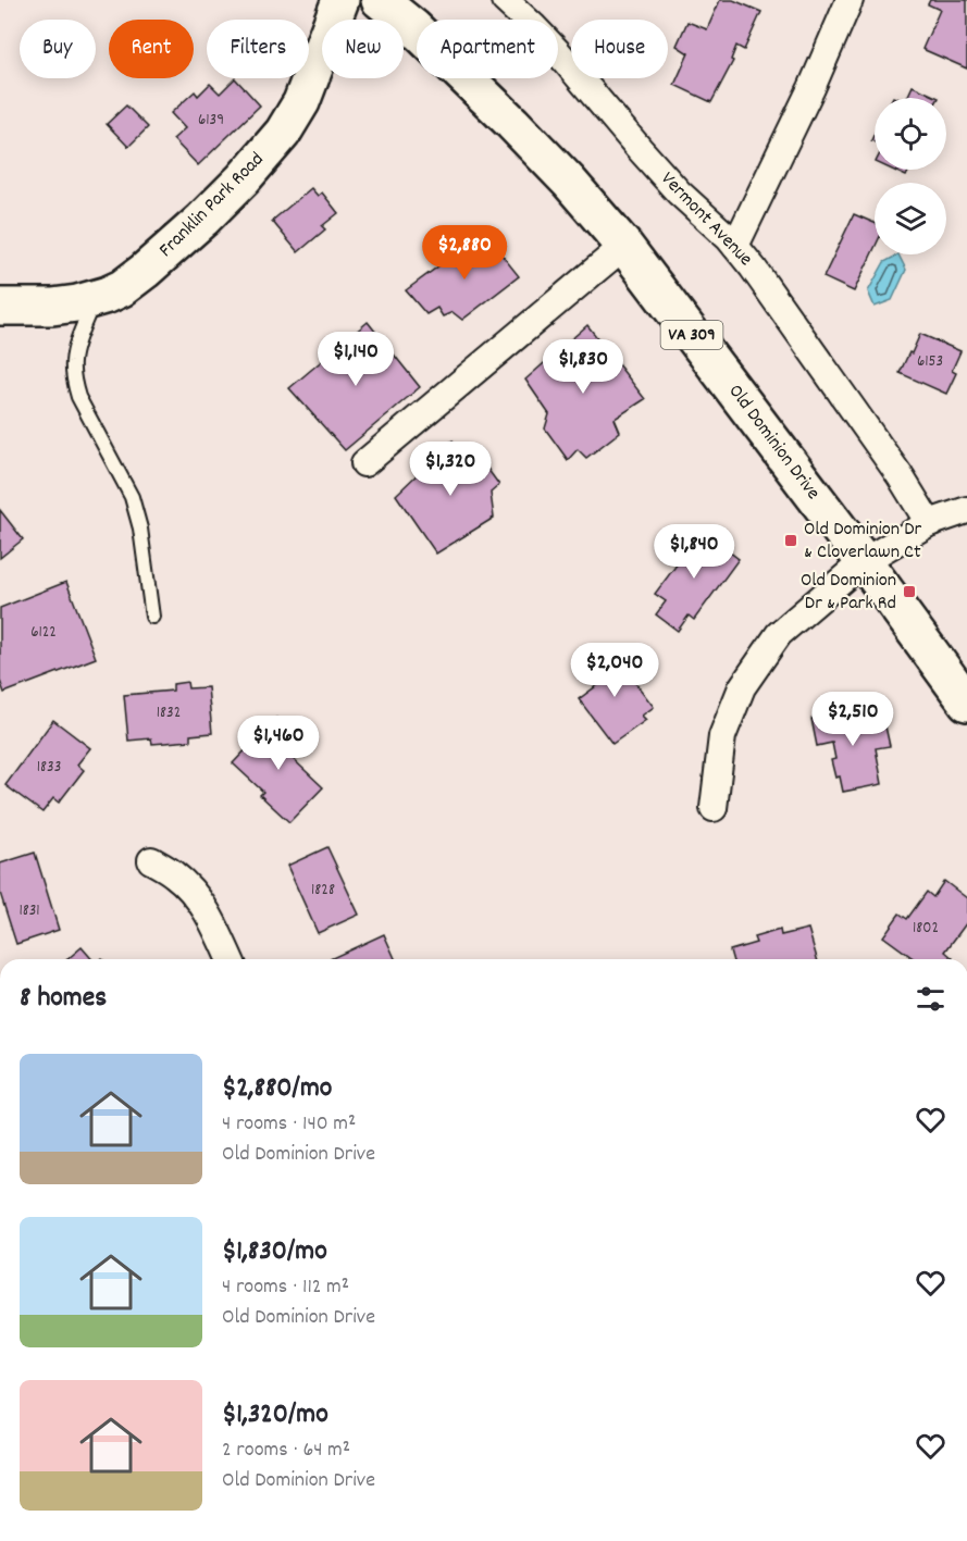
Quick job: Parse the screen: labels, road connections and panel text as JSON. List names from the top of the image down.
{
  "streets": {
    "main road": ["Franklin Park Road", "VA 309", "Old Dominion Drive"],
    "street": ["Vermont Avenue"]
  },
  "places": {
    "transit": ["Old Dominion Dr & Cloverlawn Ct", "Old Dominion Dr & Park Rd"]
  },
  "house_numbers": [
    "6139",
    "6153",
    "6122",
    "1832",
    "1833",
    "1828",
    "1831",
    "1802"
  ],
  "page": {
    "chip": [
      "Buy",
      "Rent",
      "Filters",
      "New",
      "Apartment",
      "House"
    ],
    "price": [
      "$2,880",
      "$1,140",
      "$1,830",
      "$1,320",
      "$1,840",
      "$2,040",
      "$2,510",
      "$1,460"
    ],
    "heading": "8 homes",
    "list": [
      {
        "name": "$2,880/mo",
        "note": "4 rooms · 140 m² · Old Dominion Drive"
      },
      {
        "name": "$1,830/mo",
        "note": "4 rooms · 112 m² · Old Dominion Drive"
      },
      {
        "name": "$1,320/mo",
        "note": "2 rooms · 64 m² · Old Dominion Drive"
      }
    ]
  }
}
